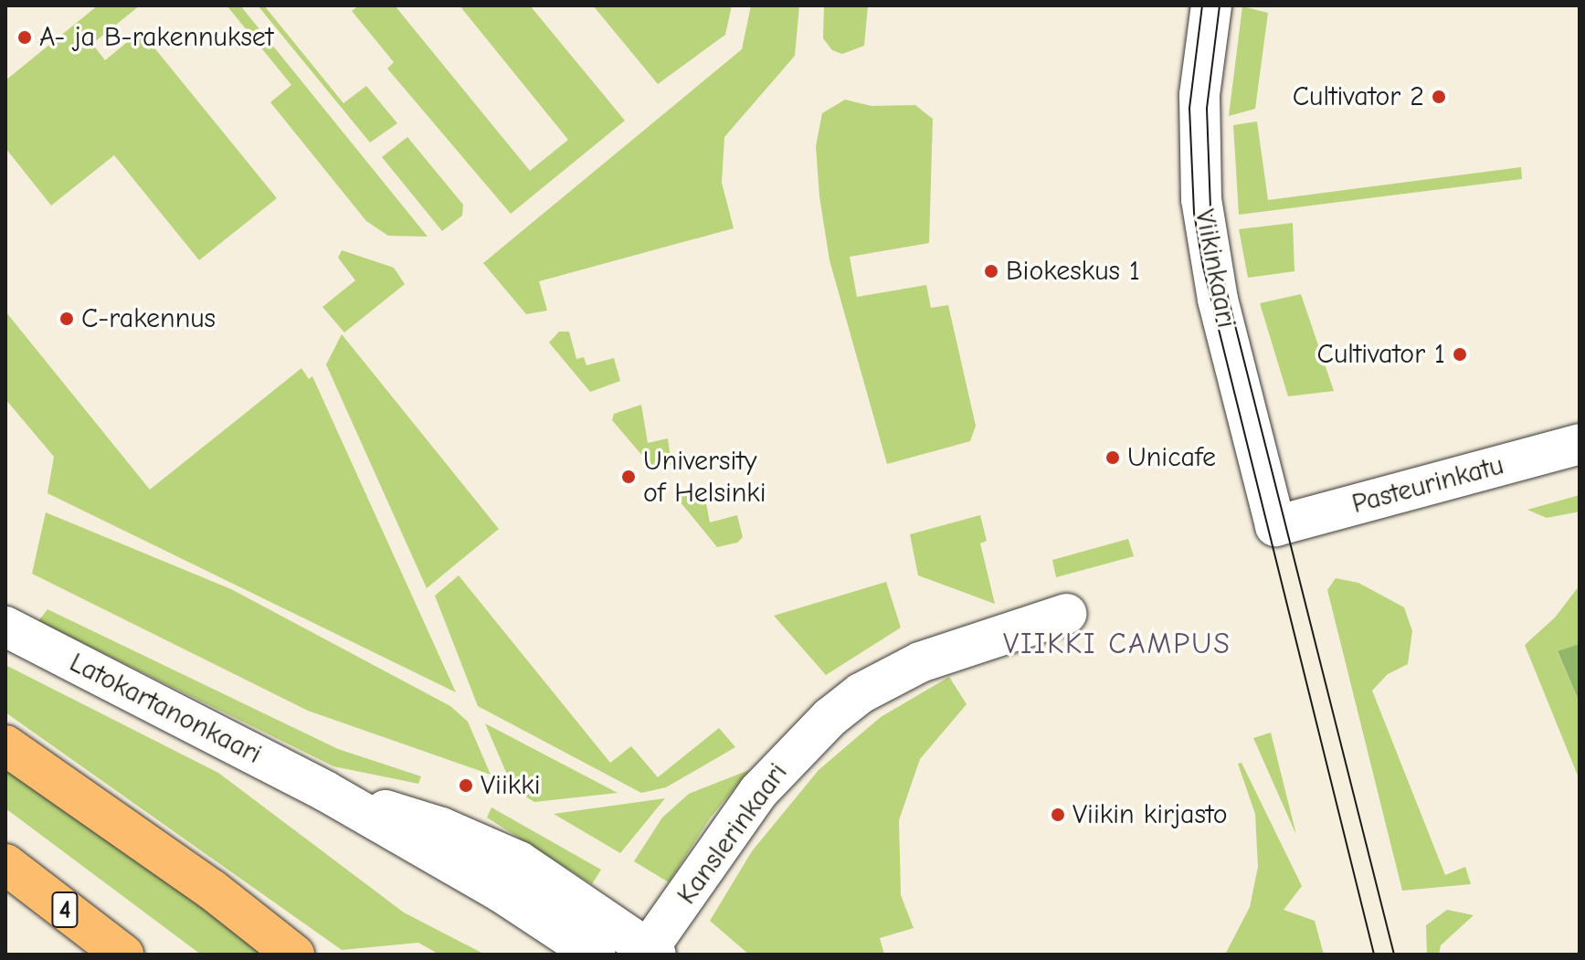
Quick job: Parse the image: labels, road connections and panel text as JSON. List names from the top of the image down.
{
  "streets": {
    "highway": ["4"],
    "street": [
      "Viikinkaari",
      "Pasteurinkatu",
      "Latokartanonkaari",
      "Kanslerinkaari"
    ]
  },
  "crossings": [
    ["Viikinkaari", "Pasteurinkatu"],
    ["Latokartanonkaari", "Kanslerinkaari"]
  ],
  "districts": ["VIIKKI CAMPUS"],
  "places": [
    "A- ja B-rakennukset",
    "Cultivator 2",
    "Biokeskus 1",
    "C-rakennus",
    "Cultivator 1",
    "Unicafe",
    "University of Helsinki",
    "Viikki",
    "Viikin kirjasto"
  ]
}
